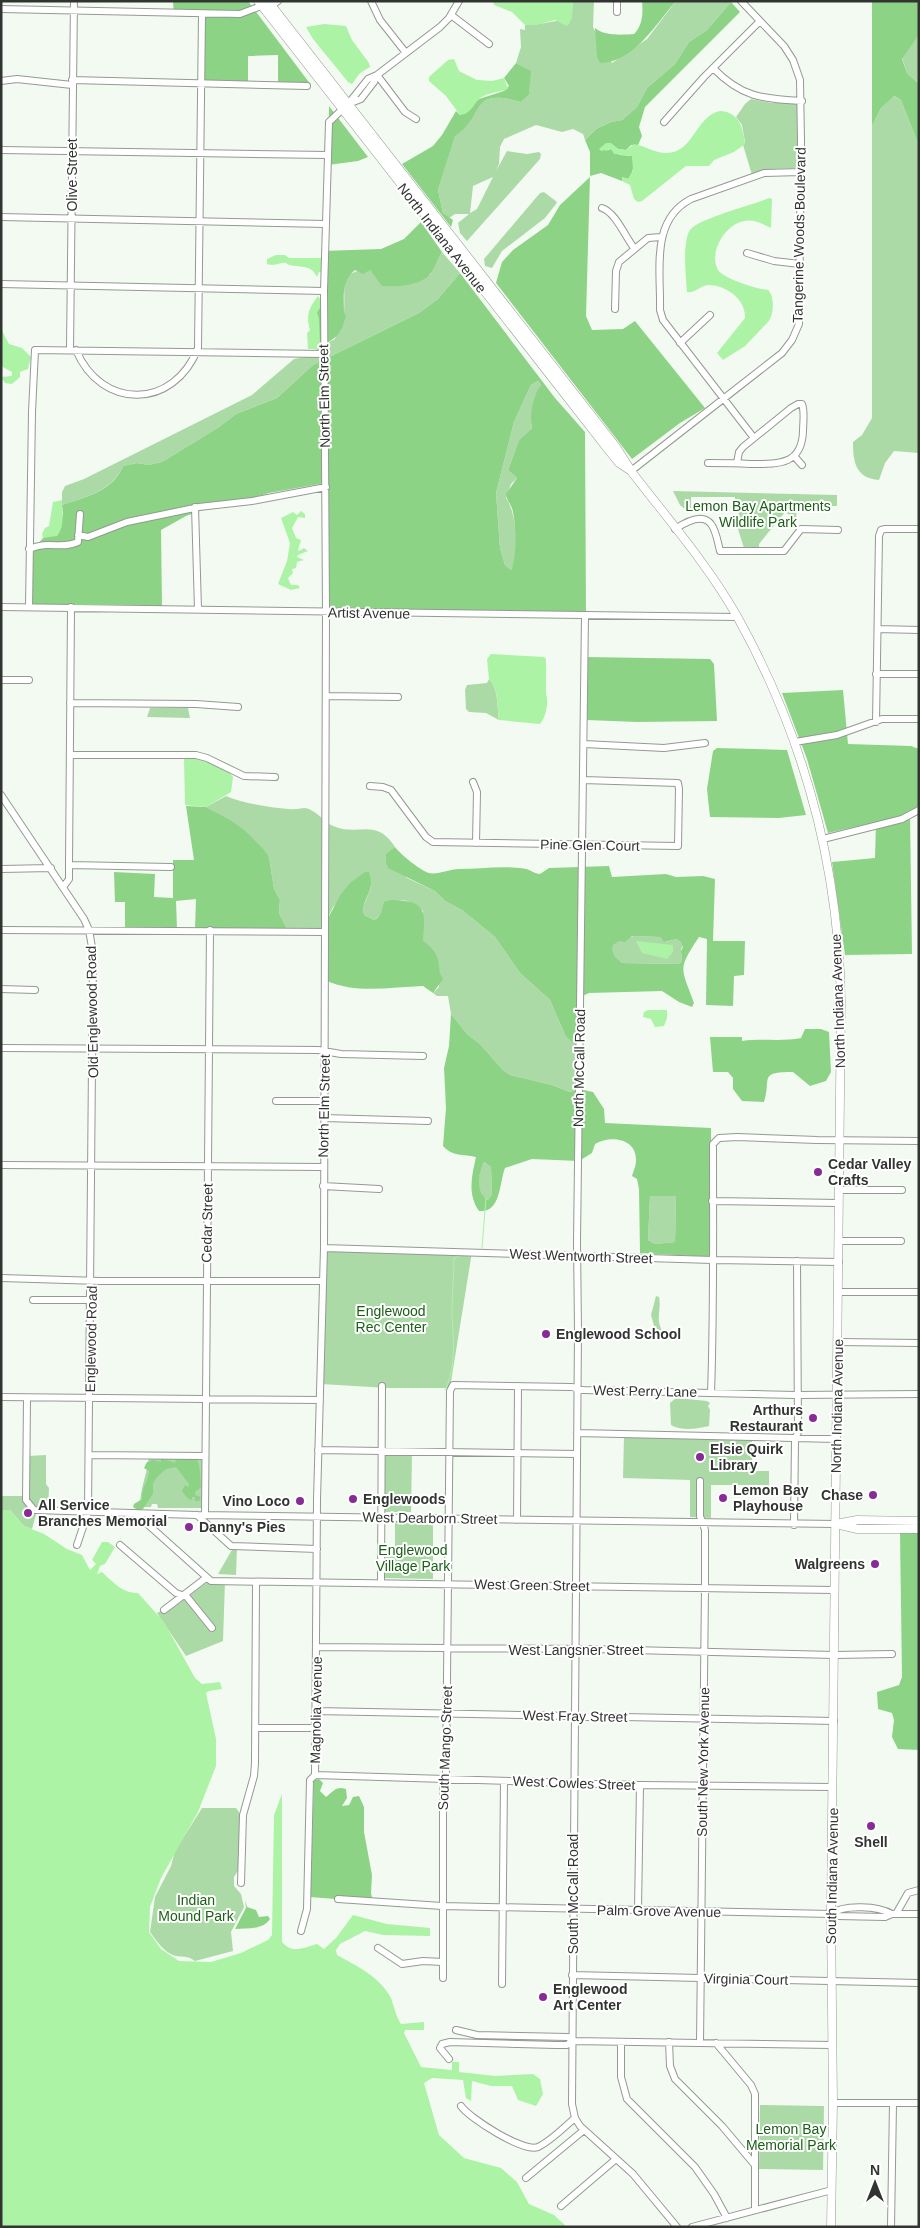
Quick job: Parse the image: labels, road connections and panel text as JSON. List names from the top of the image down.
{
  "streets": {
    "main road": ["North Indiana Avenue", "South Indiana Avenue"],
    "street": [
      "Olive Street",
      "Tangerine Woods Boulevard",
      "North Elm Street",
      "Artist Avenue",
      "Pine Glen Court",
      "Old Englewood Road",
      "North McCall Road",
      "Cedar Street",
      "West Wentworth Street",
      "Englewood Road",
      "West Perry Lane",
      "West Dearborn Street",
      "West Green Street",
      "West Langsner Street",
      "Magnolia Avenue",
      "West Fray Street",
      "South Mango Street",
      "South New York Avenue",
      "West Cowles Street",
      "South McCall Road",
      "Palm Grove Avenue",
      "Virginia Court"
    ]
  },
  "crossings": [
    ["Tangerine Woods Boulevard", "North Indiana Avenue"],
    ["North Indiana Avenue", "North Elm Street"],
    ["North Indiana Avenue", "Artist Avenue"],
    ["North Indiana Avenue", "West Wentworth Street"],
    ["North Indiana Avenue", "West Perry Lane"],
    ["North Indiana Avenue", "West Dearborn Street"],
    ["North Indiana Avenue", "South Indiana Avenue"],
    ["North Elm Street", "Artist Avenue"],
    ["North Elm Street", "West Wentworth Street"],
    ["North Elm Street", "West Dearborn Street"],
    ["North Elm Street", "Magnolia Avenue"],
    ["Artist Avenue", "North McCall Road"],
    ["Pine Glen Court", "North McCall Road"],
    ["Old Englewood Road", "Englewood Road"],
    ["North McCall Road", "West Wentworth Street"],
    ["North McCall Road", "West Perry Lane"],
    ["North McCall Road", "West Dearborn Street"],
    ["North McCall Road", "South McCall Road"],
    ["Cedar Street", "West Dearborn Street"],
    ["Englewood Road", "West Dearborn Street"],
    ["West Perry Lane", "South Mango Street"],
    ["West Dearborn Street", "Magnolia Avenue"],
    ["West Dearborn Street", "South Mango Street"],
    ["West Dearborn Street", "South New York Avenue"],
    ["West Dearborn Street", "South Indiana Avenue"],
    ["West Dearborn Street", "South McCall Road"],
    ["West Green Street", "Magnolia Avenue"],
    ["West Green Street", "South Mango Street"],
    ["West Green Street", "South New York Avenue"],
    ["West Green Street", "South Indiana Avenue"],
    ["West Green Street", "South McCall Road"],
    ["West Langsner Street", "Magnolia Avenue"],
    ["West Langsner Street", "South Mango Street"],
    ["West Langsner Street", "South New York Avenue"],
    ["West Langsner Street", "South Indiana Avenue"],
    ["West Langsner Street", "South McCall Road"],
    ["Magnolia Avenue", "West Fray Street"],
    ["Magnolia Avenue", "West Cowles Street"],
    ["West Fray Street", "South Mango Street"],
    ["West Fray Street", "South New York Avenue"],
    ["West Fray Street", "South Indiana Avenue"],
    ["West Fray Street", "South McCall Road"],
    ["South Mango Street", "West Cowles Street"],
    ["South Mango Street", "Palm Grove Avenue"],
    ["South New York Avenue", "West Cowles Street"],
    ["South New York Avenue", "Palm Grove Avenue"],
    ["South New York Avenue", "Virginia Court"],
    ["West Cowles Street", "South Indiana Avenue"],
    ["West Cowles Street", "South McCall Road"],
    ["South Indiana Avenue", "Palm Grove Avenue"],
    ["South Indiana Avenue", "Virginia Court"],
    ["South McCall Road", "Palm Grove Avenue"],
    ["South McCall Road", "Virginia Court"]
  ],
  "parks": [
    "Lemon Bay Apartments Wildlife Park",
    "Englewood Rec Center",
    "Englewood Village Park",
    "Indian Mound Park",
    "Lemon Bay Memorial Park"
  ],
  "places": [
    "Cedar Valley Crafts",
    "Englewood School",
    "Arthurs Restaurant",
    "Elsie Quirk Library",
    "Chase",
    "Lemon Bay Playhouse",
    "Englewoods",
    "Vino Loco",
    "All Service Branches Memorial",
    "Danny's Pies",
    "Walgreens",
    "Shell",
    "Englewood Art Center"
  ],
  "north": "top"
}
